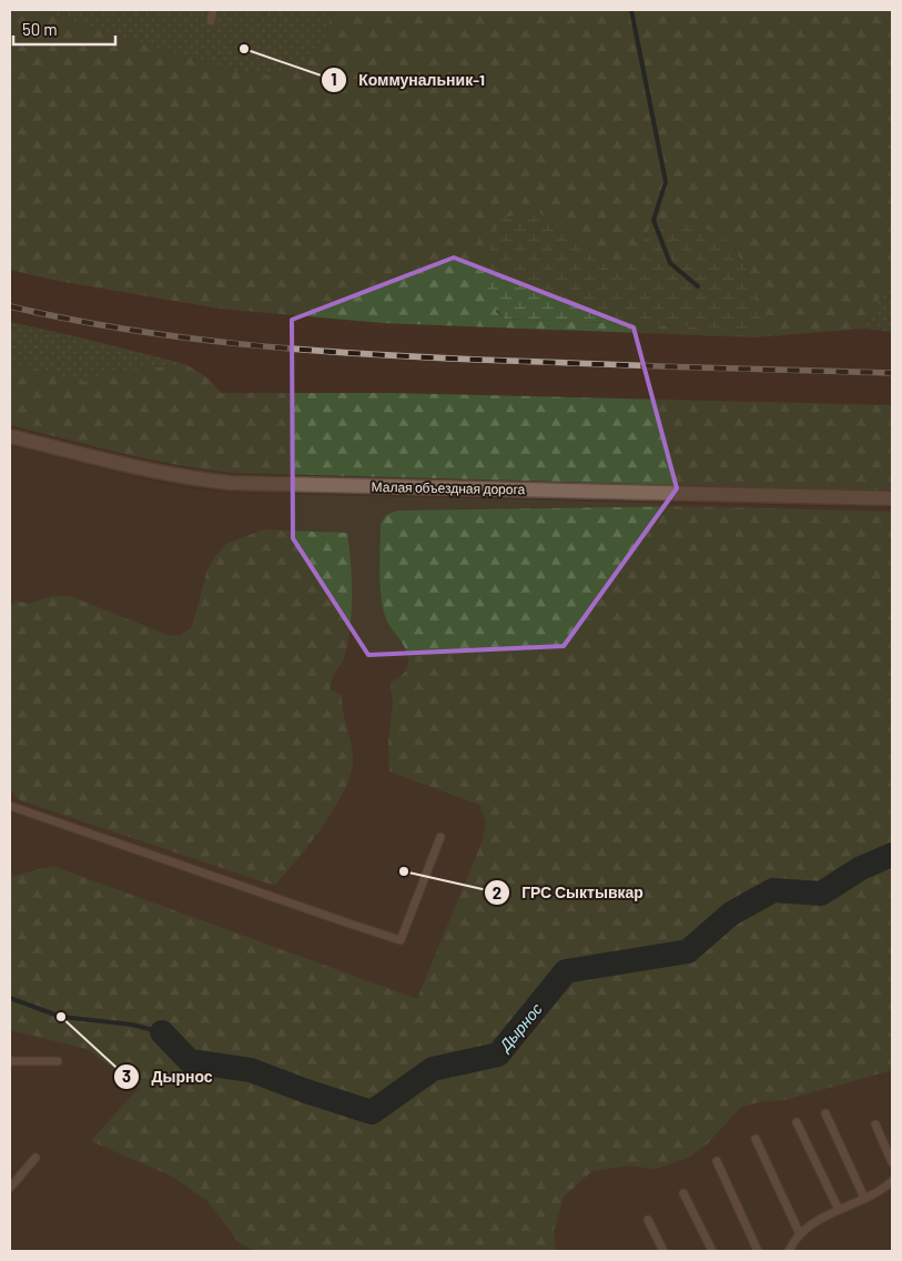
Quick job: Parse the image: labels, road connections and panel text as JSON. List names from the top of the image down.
{
  "streets": {
    "street": ["Малая объездная дорога"]
  },
  "water": ["Дырнос"],
  "places": ["Коммунальник-1", "ГРС Сыктывкар", "Дырнос"],
  "scale_bar": "50 m"
}
